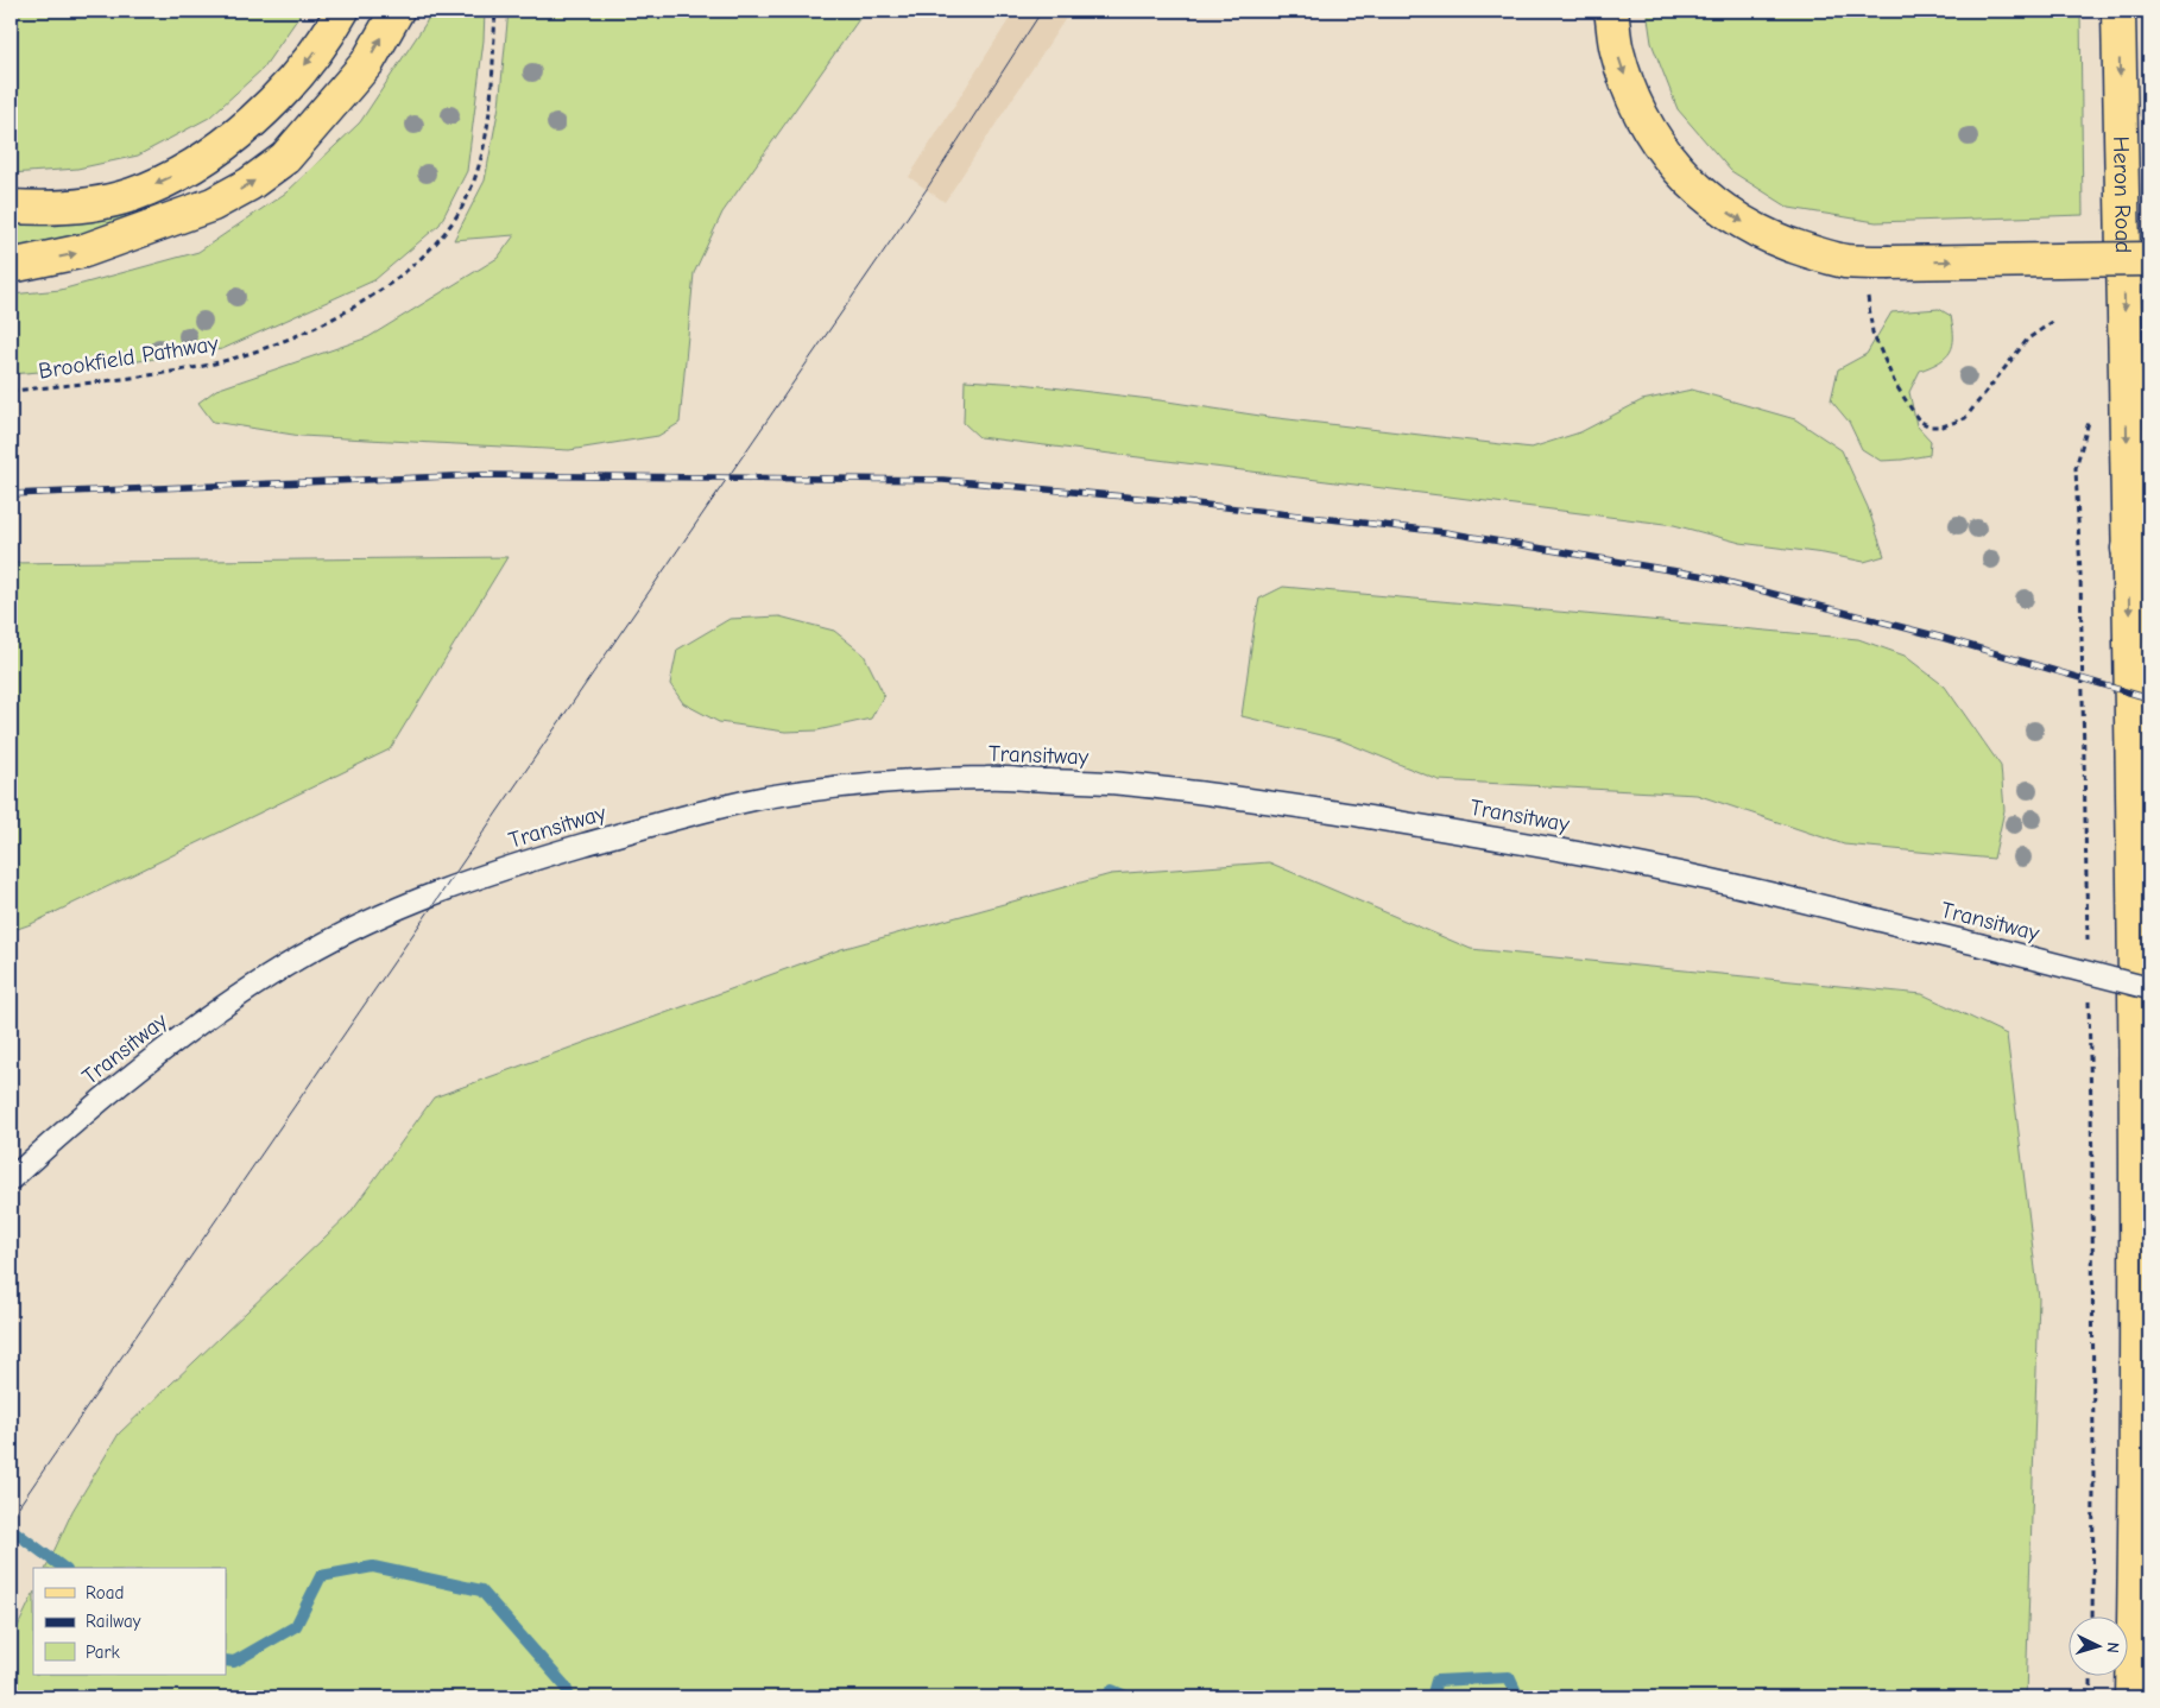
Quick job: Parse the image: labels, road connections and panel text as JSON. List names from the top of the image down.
{
  "streets": {
    "main road": ["Heron Road"],
    "lane": ["Transitway"],
    "path": ["Brookfield Pathway"]
  },
  "one_way": ["Heron Road"],
  "legend": ["Road", "Railway", "Park"],
  "north": "right"
}
